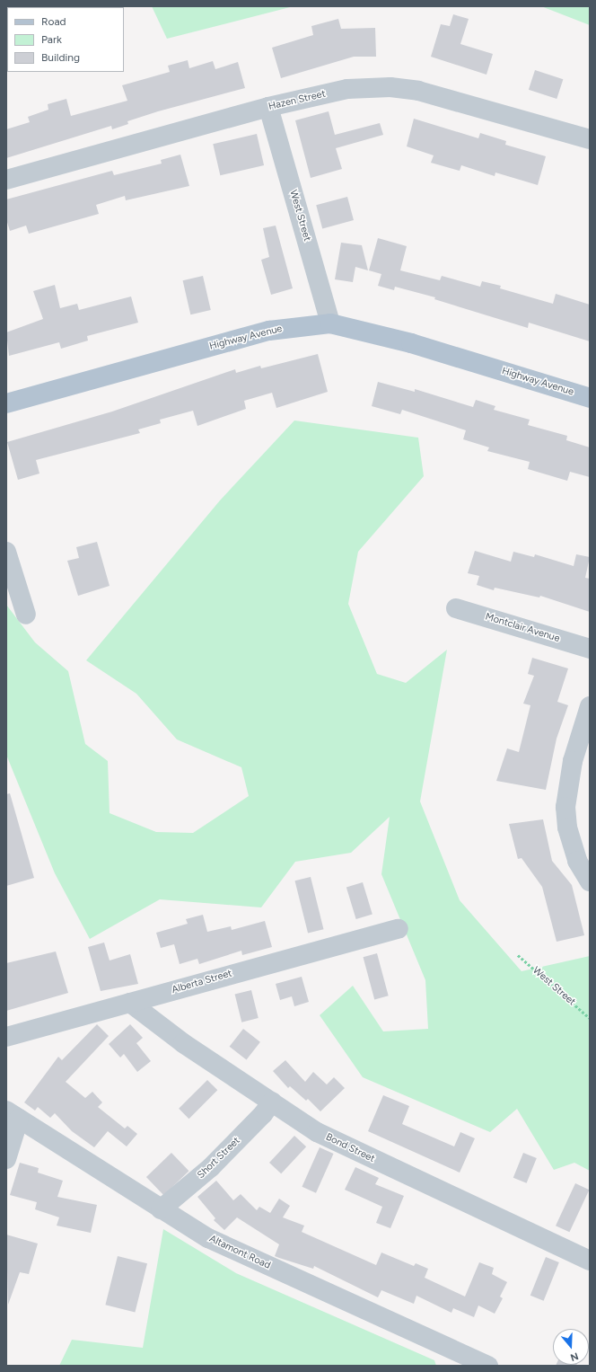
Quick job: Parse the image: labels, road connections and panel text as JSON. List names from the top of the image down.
{
  "streets": {
    "main road": ["Highway Avenue"],
    "street": [
      "Hazen Street",
      "West Street",
      "Montclair Avenue",
      "Alberta Street",
      "Bond Street",
      "Short Street",
      "Altamont Road"
    ]
  },
  "crossings": [
    ["Hazen Street", "West Street"],
    ["West Street", "Highway Avenue"],
    ["Alberta Street", "Bond Street"],
    ["Bond Street", "Short Street"],
    ["Short Street", "Altamont Road"]
  ],
  "legend": ["Road", "Park", "Building"],
  "north": "bottom"
}
